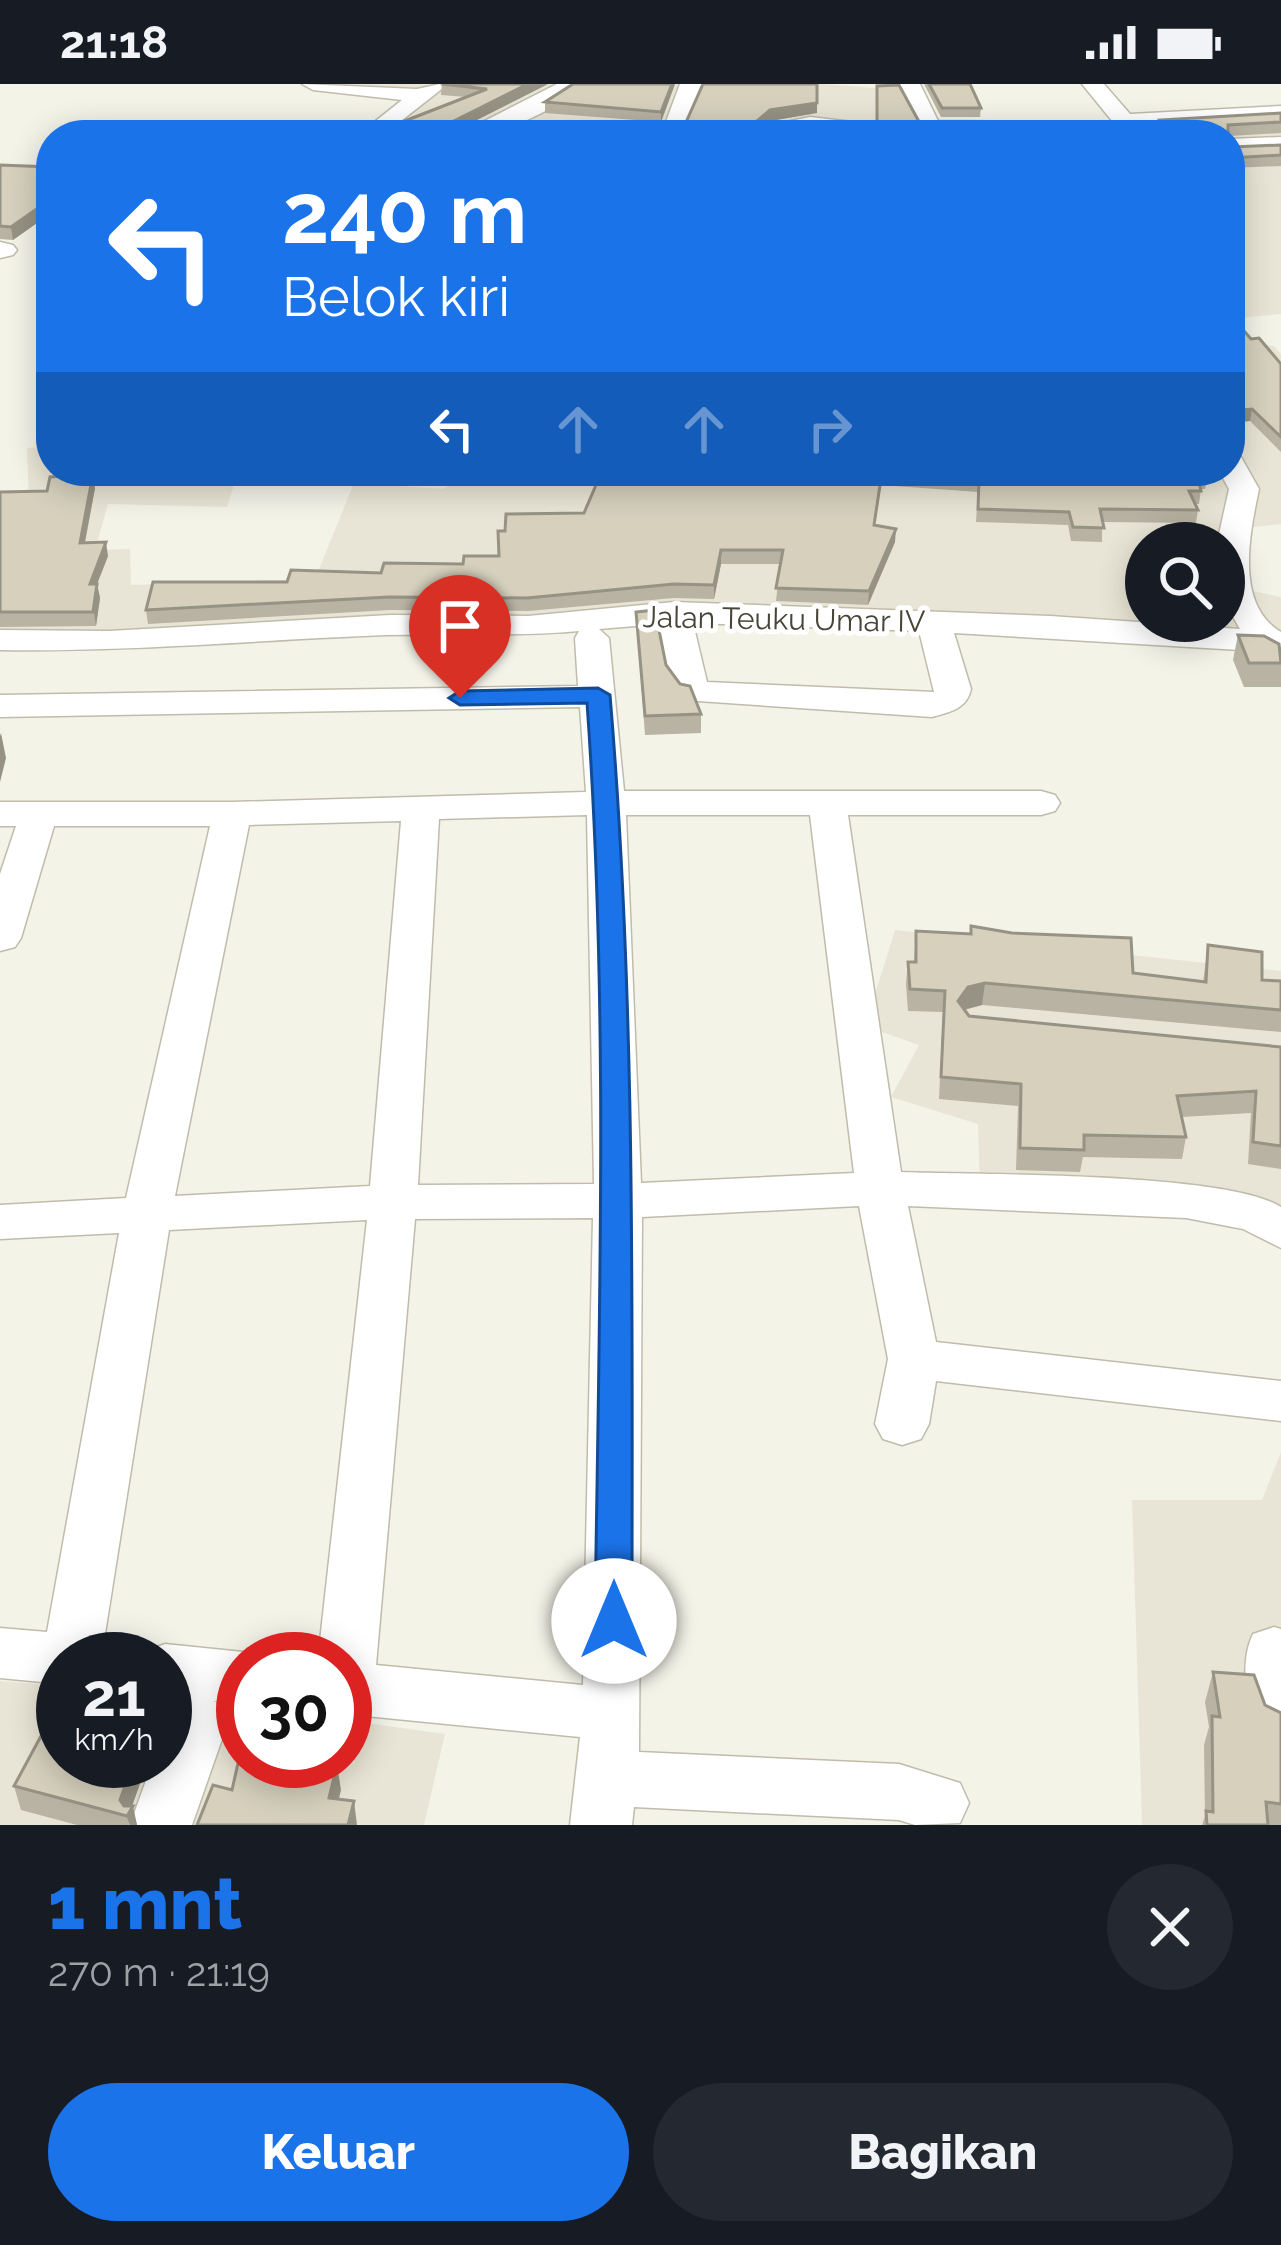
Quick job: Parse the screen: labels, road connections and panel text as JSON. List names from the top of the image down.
{
  "streets": {
    "street": ["Jalan Teuku Umar IV"]
  },
  "page": {
    "status": "21:18",
    "turn": ["240 m", "Belok kiri"],
    "speed": "21 km/h",
    "limit": "30",
    "heading": ["1 mnt", "270 m · 21:19"],
    "buttons": ["Keluar", "Bagikan"]
  }
}
